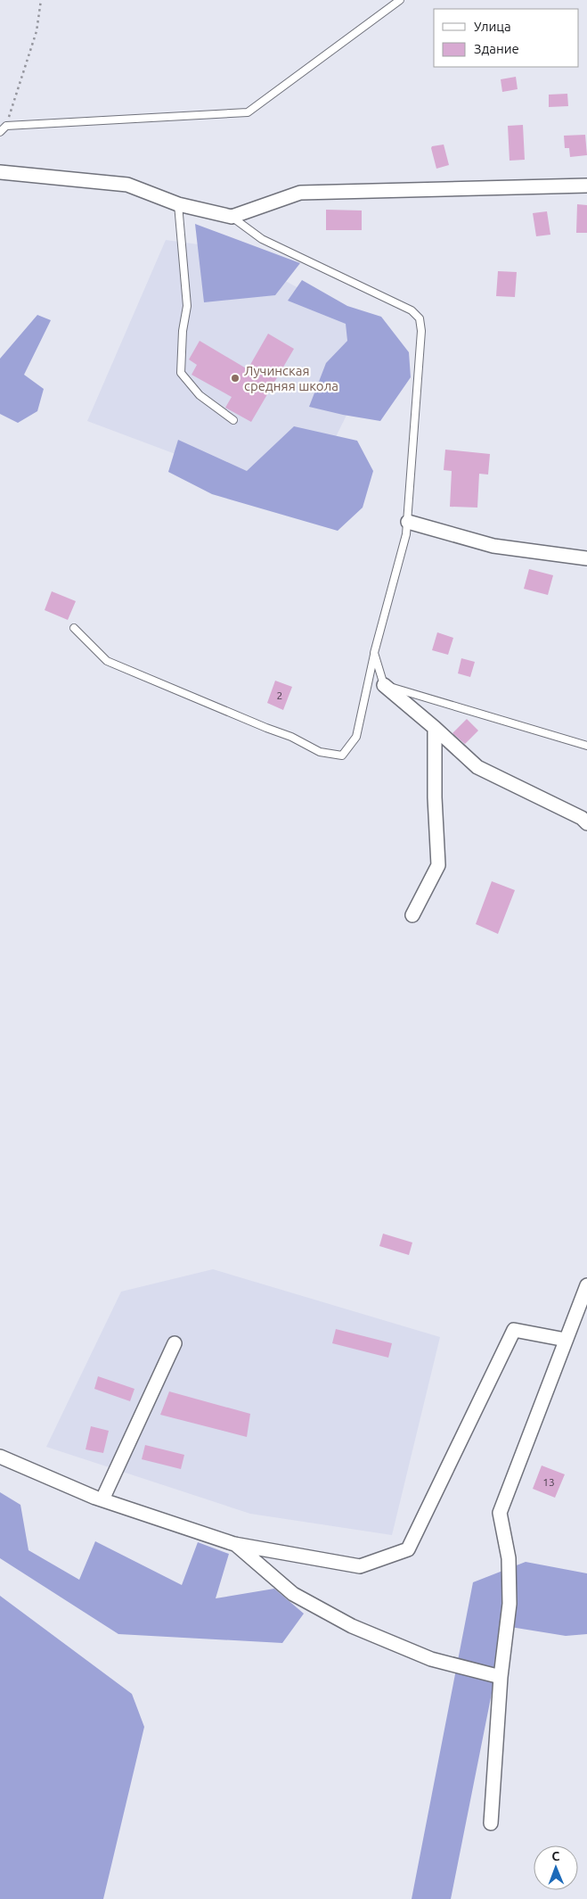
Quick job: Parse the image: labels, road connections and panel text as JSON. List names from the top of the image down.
{
  "places": ["Лучинская средняя школа"],
  "house_numbers": ["2", "13"],
  "legend": ["Улица", "Здание"],
  "north": "top"
}
